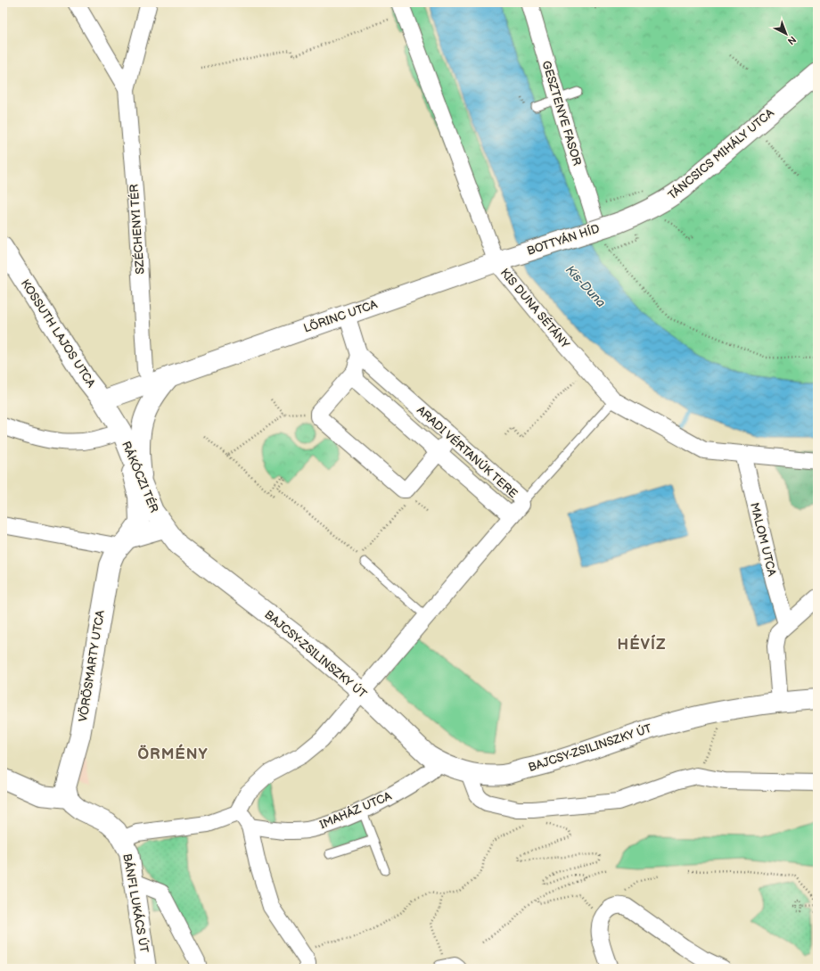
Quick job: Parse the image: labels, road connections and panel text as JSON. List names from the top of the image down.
{
  "streets": {
    "main road": [
      "TÁNCSICS MIHÁLY UTCA",
      "BOTTYÁN HÍD",
      "LŐRINC UTCA",
      "KOSSUTH LAJOS UTCA",
      "RÁKÓCZI TÉR",
      "BAJCSY-ZSILINSZKY ÚT",
      "VÖRÖSMARTY UTCA",
      "BÁNFI LUKÁCS ÚT"
    ],
    "street": [
      "GESZTENYE FASOR",
      "SZÉCHENYI TÉR",
      "KIS DUNA SÉTÁNY",
      "ARADI VÉRTANÚK TERE",
      "MALOM UTCA",
      "IMAHÁZ UTCA"
    ]
  },
  "crossings": [
    ["TÁNCSICS MIHÁLY UTCA", "BOTTYÁN HÍD"],
    ["BOTTYÁN HÍD", "KIS DUNA SÉTÁNY"],
    ["BOTTYÁN HÍD", "LŐRINC UTCA"],
    ["KIS DUNA SÉTÁNY", "LŐRINC UTCA"],
    ["KIS DUNA SÉTÁNY", "MALOM UTCA"],
    ["LŐRINC UTCA", "KOSSUTH LAJOS UTCA"],
    ["LŐRINC UTCA", "RÁKÓCZI TÉR"],
    ["KOSSUTH LAJOS UTCA", "RÁKÓCZI TÉR"],
    ["RÁKÓCZI TÉR", "BAJCSY-ZSILINSZKY ÚT"],
    ["RÁKÓCZI TÉR", "VÖRÖSMARTY UTCA"],
    ["BAJCSY-ZSILINSZKY ÚT", "IMAHÁZ UTCA"],
    ["VÖRÖSMARTY UTCA", "BÁNFI LUKÁCS ÚT"]
  ],
  "districts": ["HÉVÍZ", "ÖRMÉNY"],
  "water": ["Kis-Duna"],
  "north": "bottom right"
}
